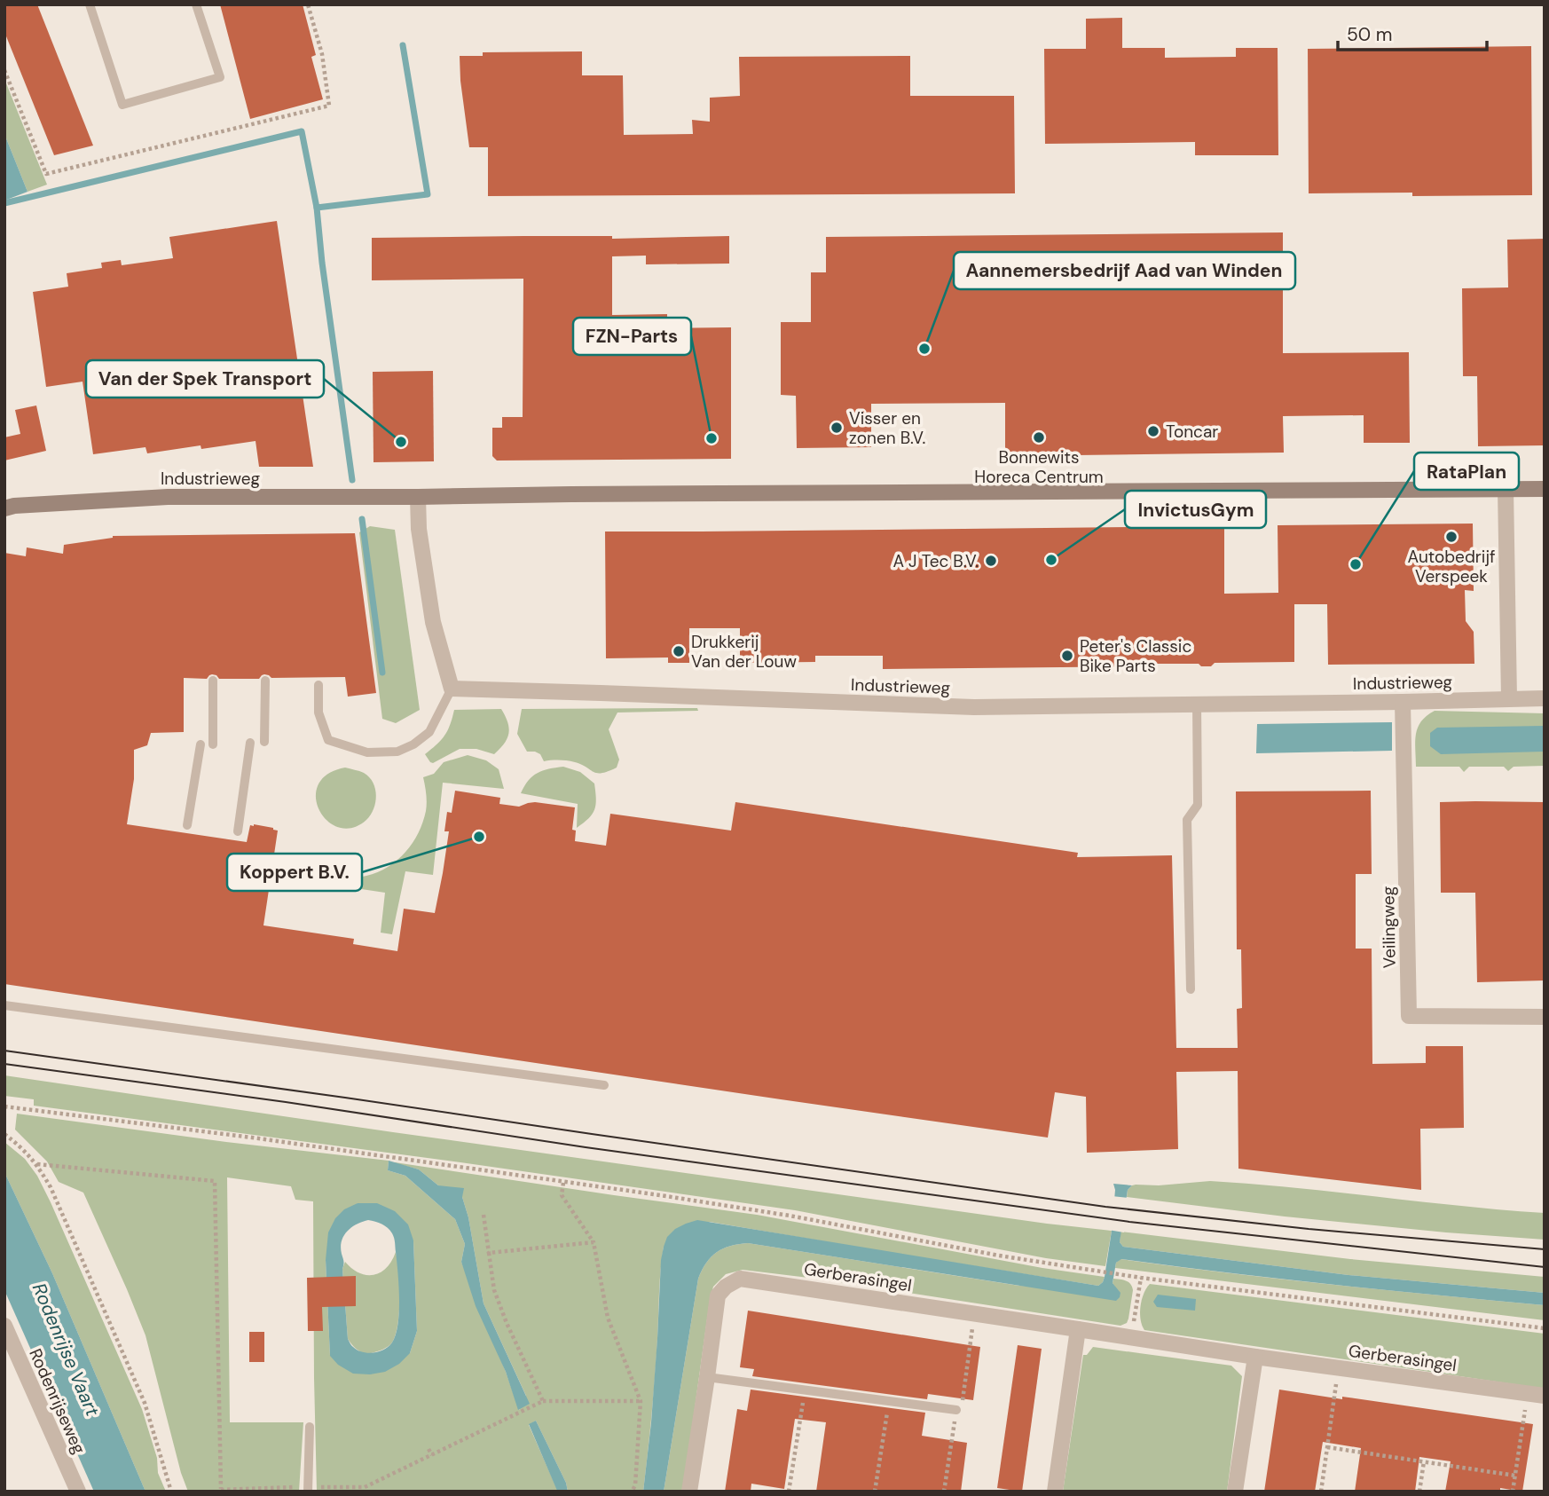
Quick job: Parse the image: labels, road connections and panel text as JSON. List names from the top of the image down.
{
  "streets": {
    "street": [
      "Industrieweg",
      "Veilingweg",
      "Gerberasingel",
      "Rodenrijseweg"
    ]
  },
  "crossings": [
    ["Industrieweg", "Veilingweg"]
  ],
  "water": ["Rodenrijse Vaart"],
  "places": [
    "Aannemersbedrijf Aad van Winden",
    "Visser en zonen B.V.",
    "Toncar",
    "Bonnewits Horeca Centrum",
    "FZN-Parts",
    "Van der Spek Transport",
    "Autobedrijf Verspeek",
    "InvictusGym",
    "A J Tec B.V.",
    "RataPlan",
    "Drukkerij Van der Louw",
    "Peter's Classic Bike Parts",
    "Koppert B.V."
  ],
  "scale_bar": "50 m"
}
